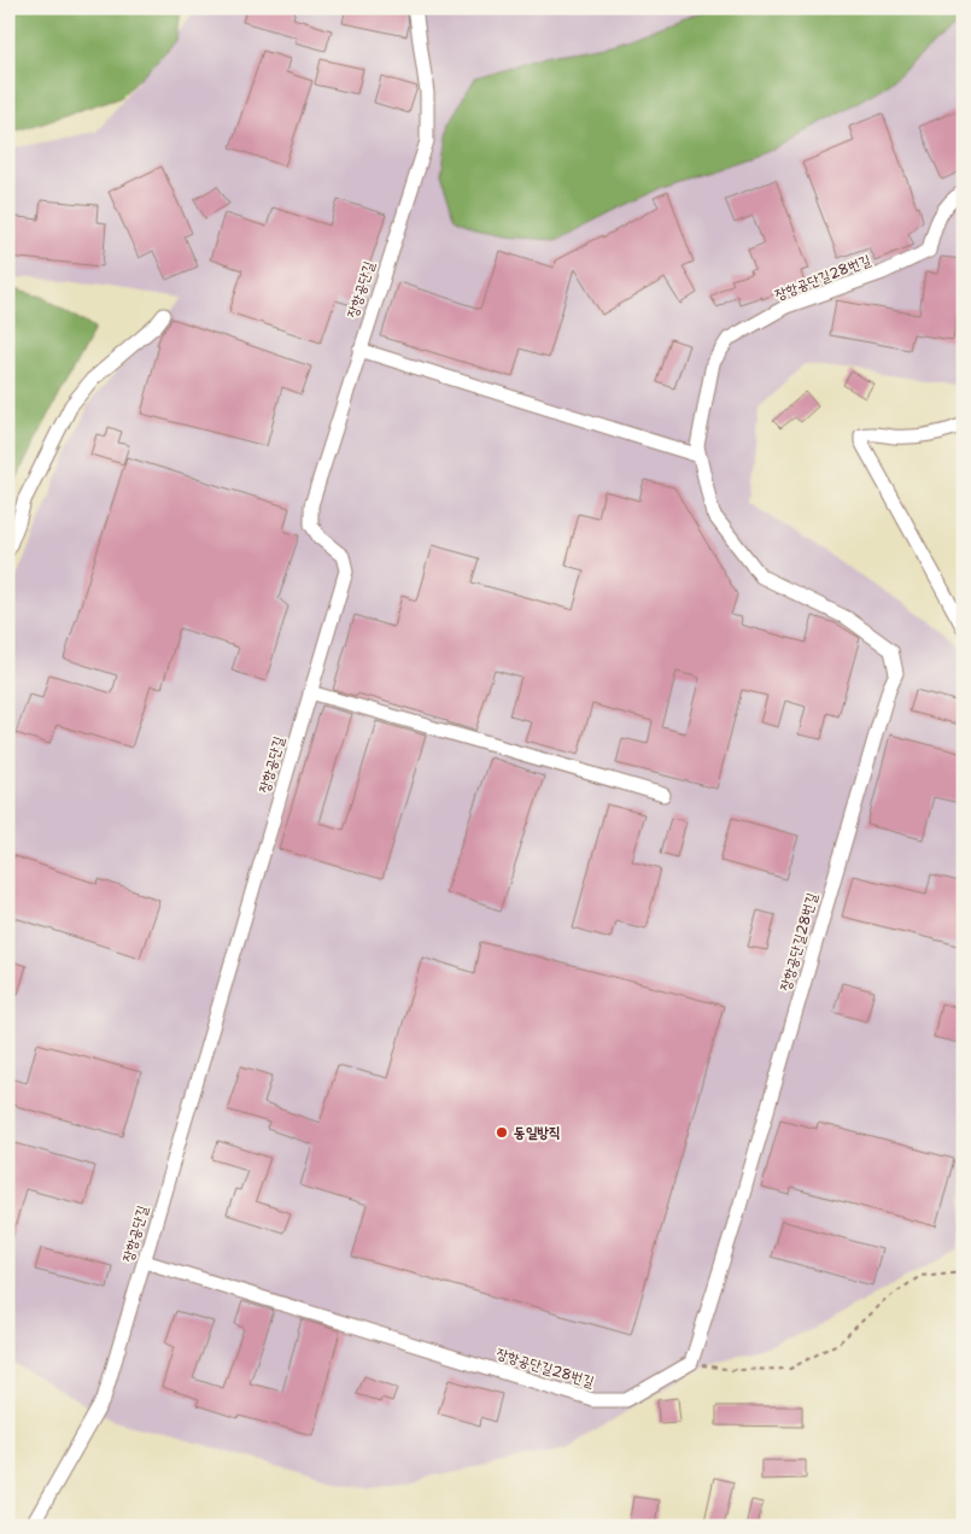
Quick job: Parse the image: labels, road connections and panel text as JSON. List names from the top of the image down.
{
  "streets": {
    "street": ["장항공단길28번길", "장항공단길"]
  },
  "crossings": [
    ["장항공단길28번길", "장항공단길"]
  ],
  "places": ["동일방직"]
}
